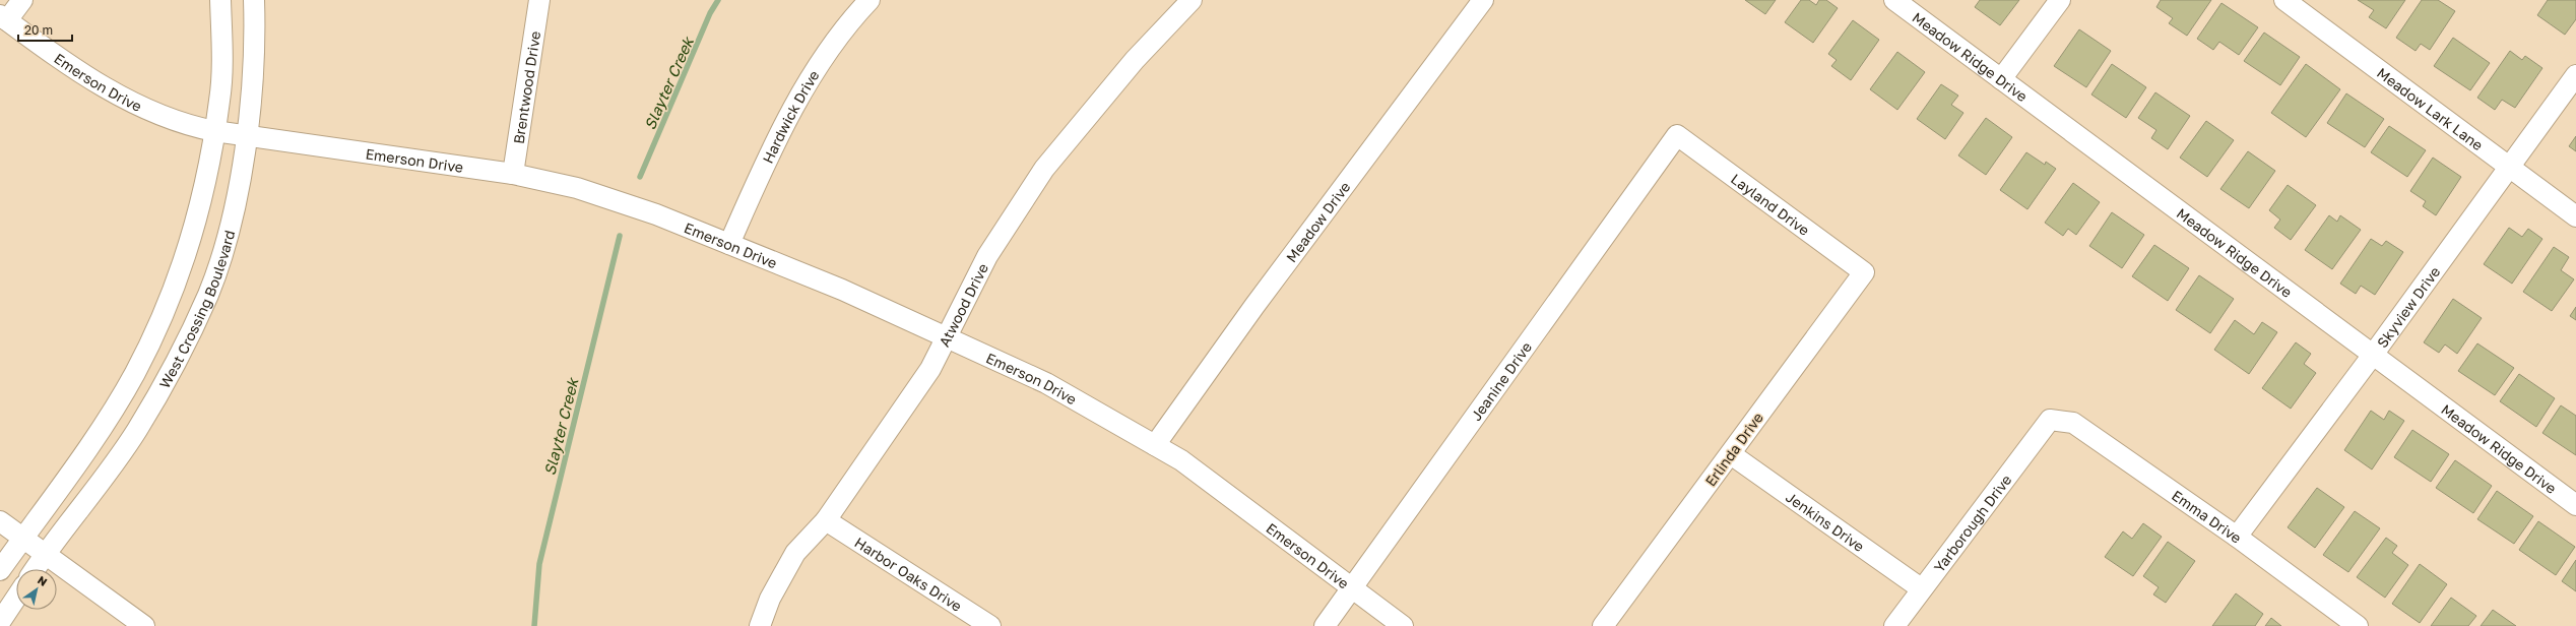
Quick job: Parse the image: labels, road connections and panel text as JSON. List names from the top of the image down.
{
  "streets": {
    "street": [
      "Meadow Ridge Drive",
      "Emerson Drive",
      "Brentwood Drive",
      "Meadow Lark Lane",
      "Hardwick Drive",
      "Layland Drive",
      "Meadow Drive",
      "Atwood Drive",
      "Skyview Drive",
      "West Crossing Boulevard",
      "Jeanine Drive",
      "Erlinda Drive",
      "Emma Drive",
      "Jenkins Drive",
      "Yarborough Drive",
      "Harbor Oaks Drive"
    ]
  },
  "crossings": [
    ["Meadow Ridge Drive", "Skyview Drive"],
    ["Emerson Drive", "Brentwood Drive"],
    ["Emerson Drive", "Hardwick Drive"],
    ["Emerson Drive", "Meadow Drive"],
    ["Emerson Drive", "Atwood Drive"],
    ["Emerson Drive", "West Crossing Boulevard"],
    ["Emerson Drive", "Jeanine Drive"],
    ["Meadow Lark Lane", "Skyview Drive"],
    ["Layland Drive", "Jeanine Drive"],
    ["Layland Drive", "Erlinda Drive"],
    ["Atwood Drive", "Harbor Oaks Drive"],
    ["Skyview Drive", "Emma Drive"],
    ["Erlinda Drive", "Jenkins Drive"],
    ["Emma Drive", "Yarborough Drive"],
    ["Jenkins Drive", "Yarborough Drive"]
  ],
  "water": ["Slayter Creek"],
  "scale_bar": "20 m",
  "north": "top right"
}
